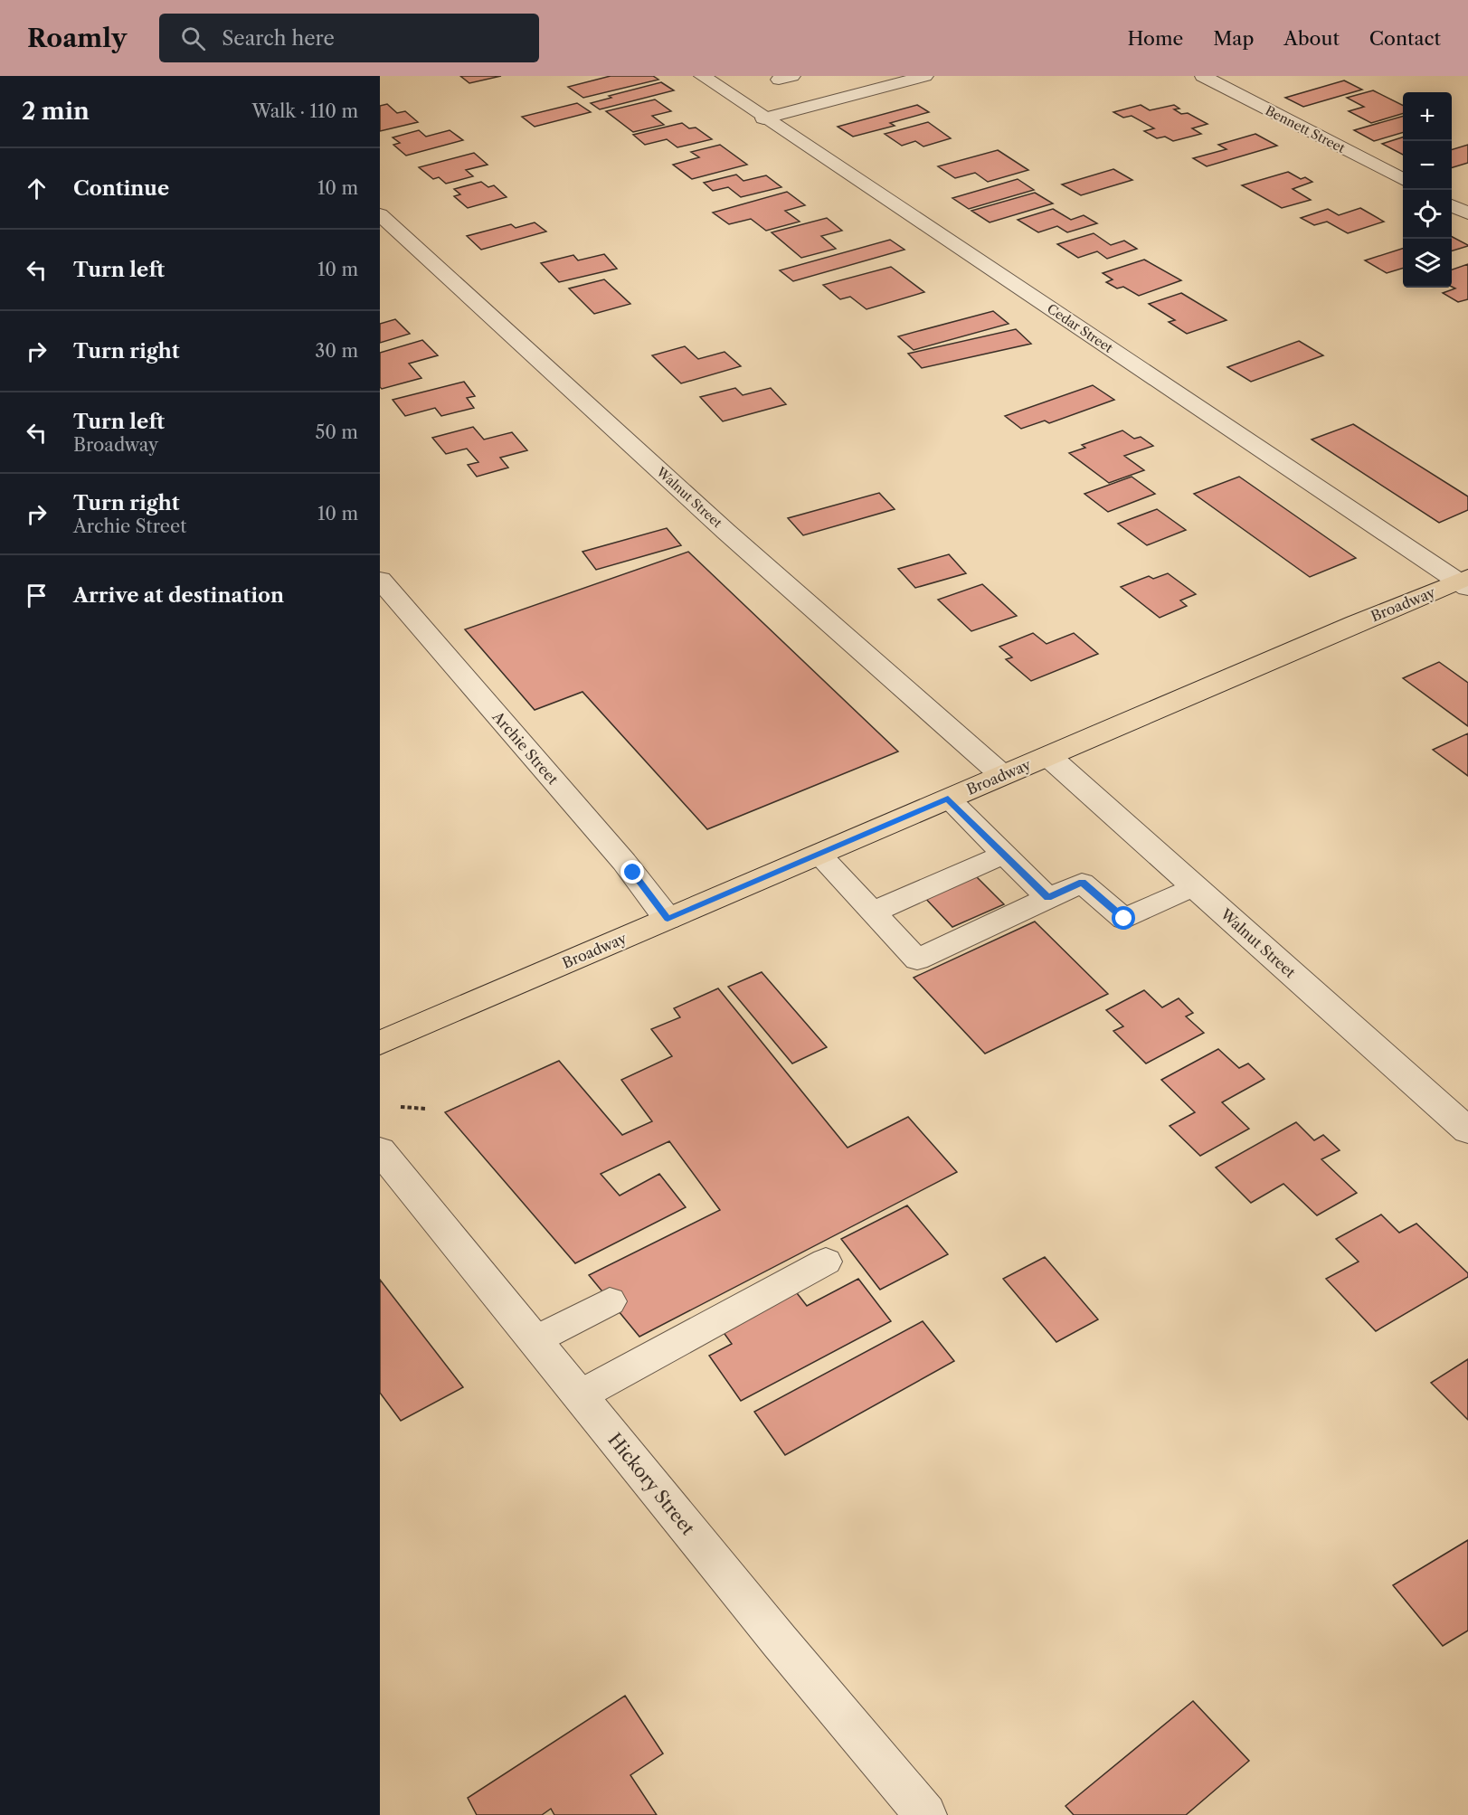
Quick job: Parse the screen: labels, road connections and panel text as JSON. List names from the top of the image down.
{
  "streets": {
    "main road": ["Broadway"],
    "street": [
      "Bennett Street",
      "Cedar Street",
      "Walnut Street",
      "Archie Street",
      "Hickory Street"
    ]
  },
  "crossings": [
    ["Cedar Street", "Broadway"],
    ["Walnut Street", "Broadway"],
    ["Broadway", "Archie Street"]
  ],
  "page": {
    "header": "Roamly",
    "search": "Search here",
    "nav": [
      "Home",
      "Map",
      "About",
      "Contact"
    ],
    "heading": ["2 min", "Walk · 110 m"],
    "map_buttons": ["+", "−"],
    "list": [
      ["Continue", "10 m"],
      ["Turn left", "10 m"],
      ["Turn right", "30 m"],
      ["Turn left", "Broadway", "50 m"],
      ["Turn right", "Archie Street", "10 m"],
      "Arrive at destination"
    ]
  }
}
